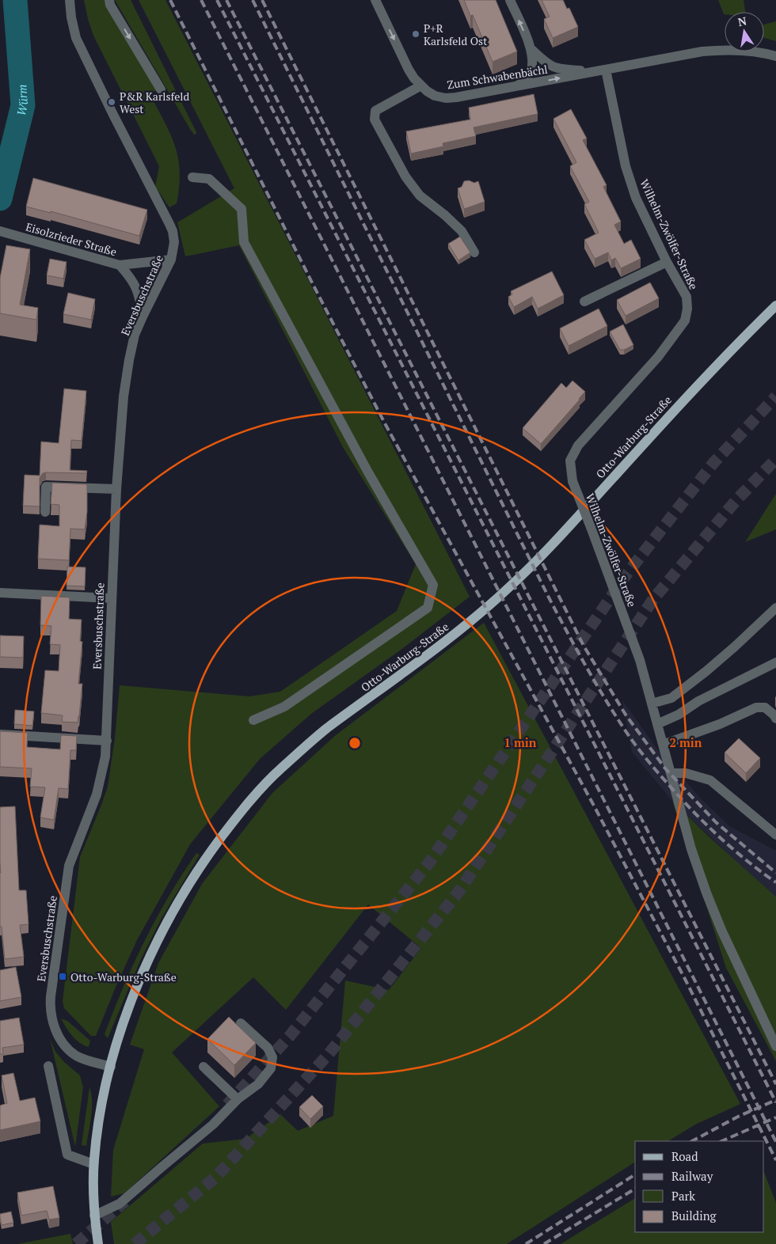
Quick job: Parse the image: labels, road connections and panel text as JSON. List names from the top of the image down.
{
  "streets": {
    "main road": ["Otto-Warburg-Straße"],
    "street": [
      "Zum Schwabenbächl",
      "Wilhelm-Zwölfer-Straße",
      "Eisolzrieder Straße",
      "Eversbuschstraße"
    ]
  },
  "crossings": [
    ["Zum Schwabenbächl", "Wilhelm-Zwölfer-Straße"],
    ["Eisolzrieder Straße", "Eversbuschstraße"],
    ["Eversbuschstraße", "Otto-Warburg-Straße"]
  ],
  "water": ["Würm"],
  "places": {
    "other": ["P+R Karlsfeld Ost", "P&R Karlsfeld West"],
    "transit": ["Otto-Warburg-Straße"]
  },
  "legend": [
    "Road",
    "Railway",
    "Park",
    "Building"
  ],
  "north": "top",
  "rings": ["1 min", "2 min"]
}
